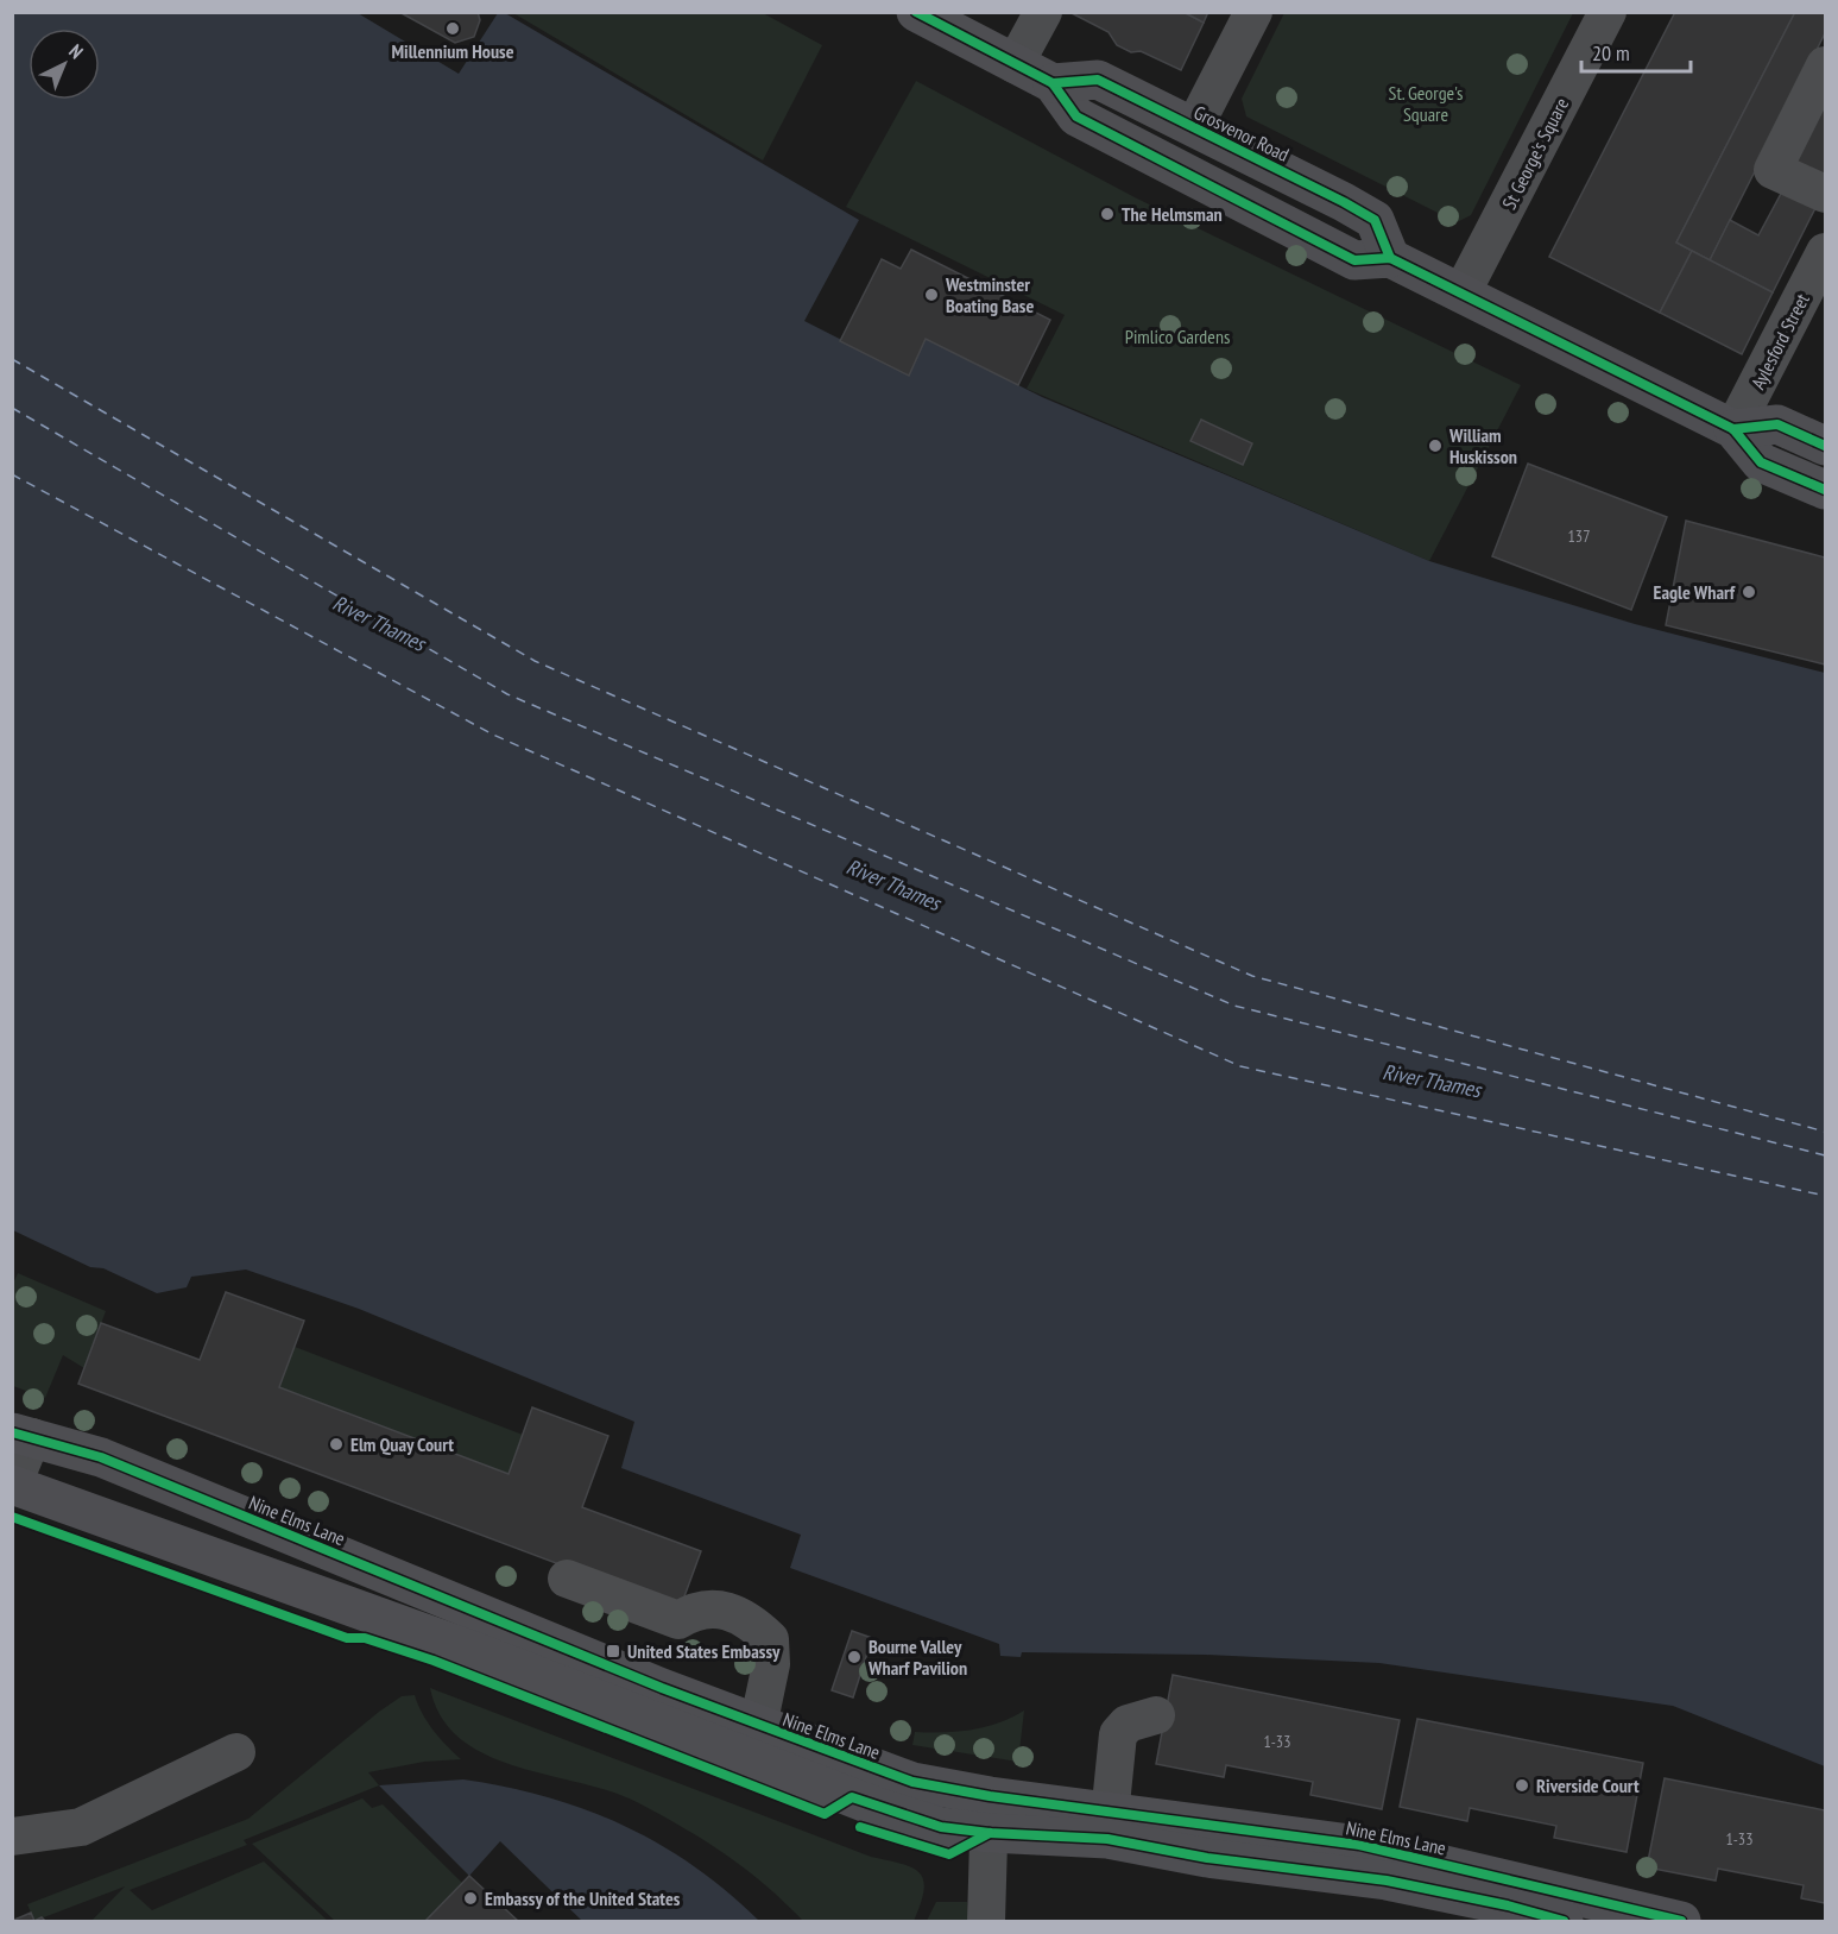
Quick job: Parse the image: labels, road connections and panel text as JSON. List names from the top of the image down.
{
  "streets": {
    "highway": ["Grosvenor Road", "Nine Elms Lane"],
    "street": ["St George's Square", "Aylesford Street"]
  },
  "water": ["River Thames"],
  "parks": ["St. George's Square", "Pimlico Gardens"],
  "places": {
    "other": [
      "Millennium House",
      "The Helmsman",
      "Westminster Boating Base",
      "William Huskisson",
      "Eagle Wharf",
      "Elm Quay Court",
      "Bourne Valley Wharf Pavilion",
      "Riverside Court",
      "Embassy of the United States"
    ],
    "transit": ["United States Embassy"]
  },
  "house_numbers": ["137", "1-33", "1-33"],
  "scale_bar": "20 m",
  "north": "top right"
}
